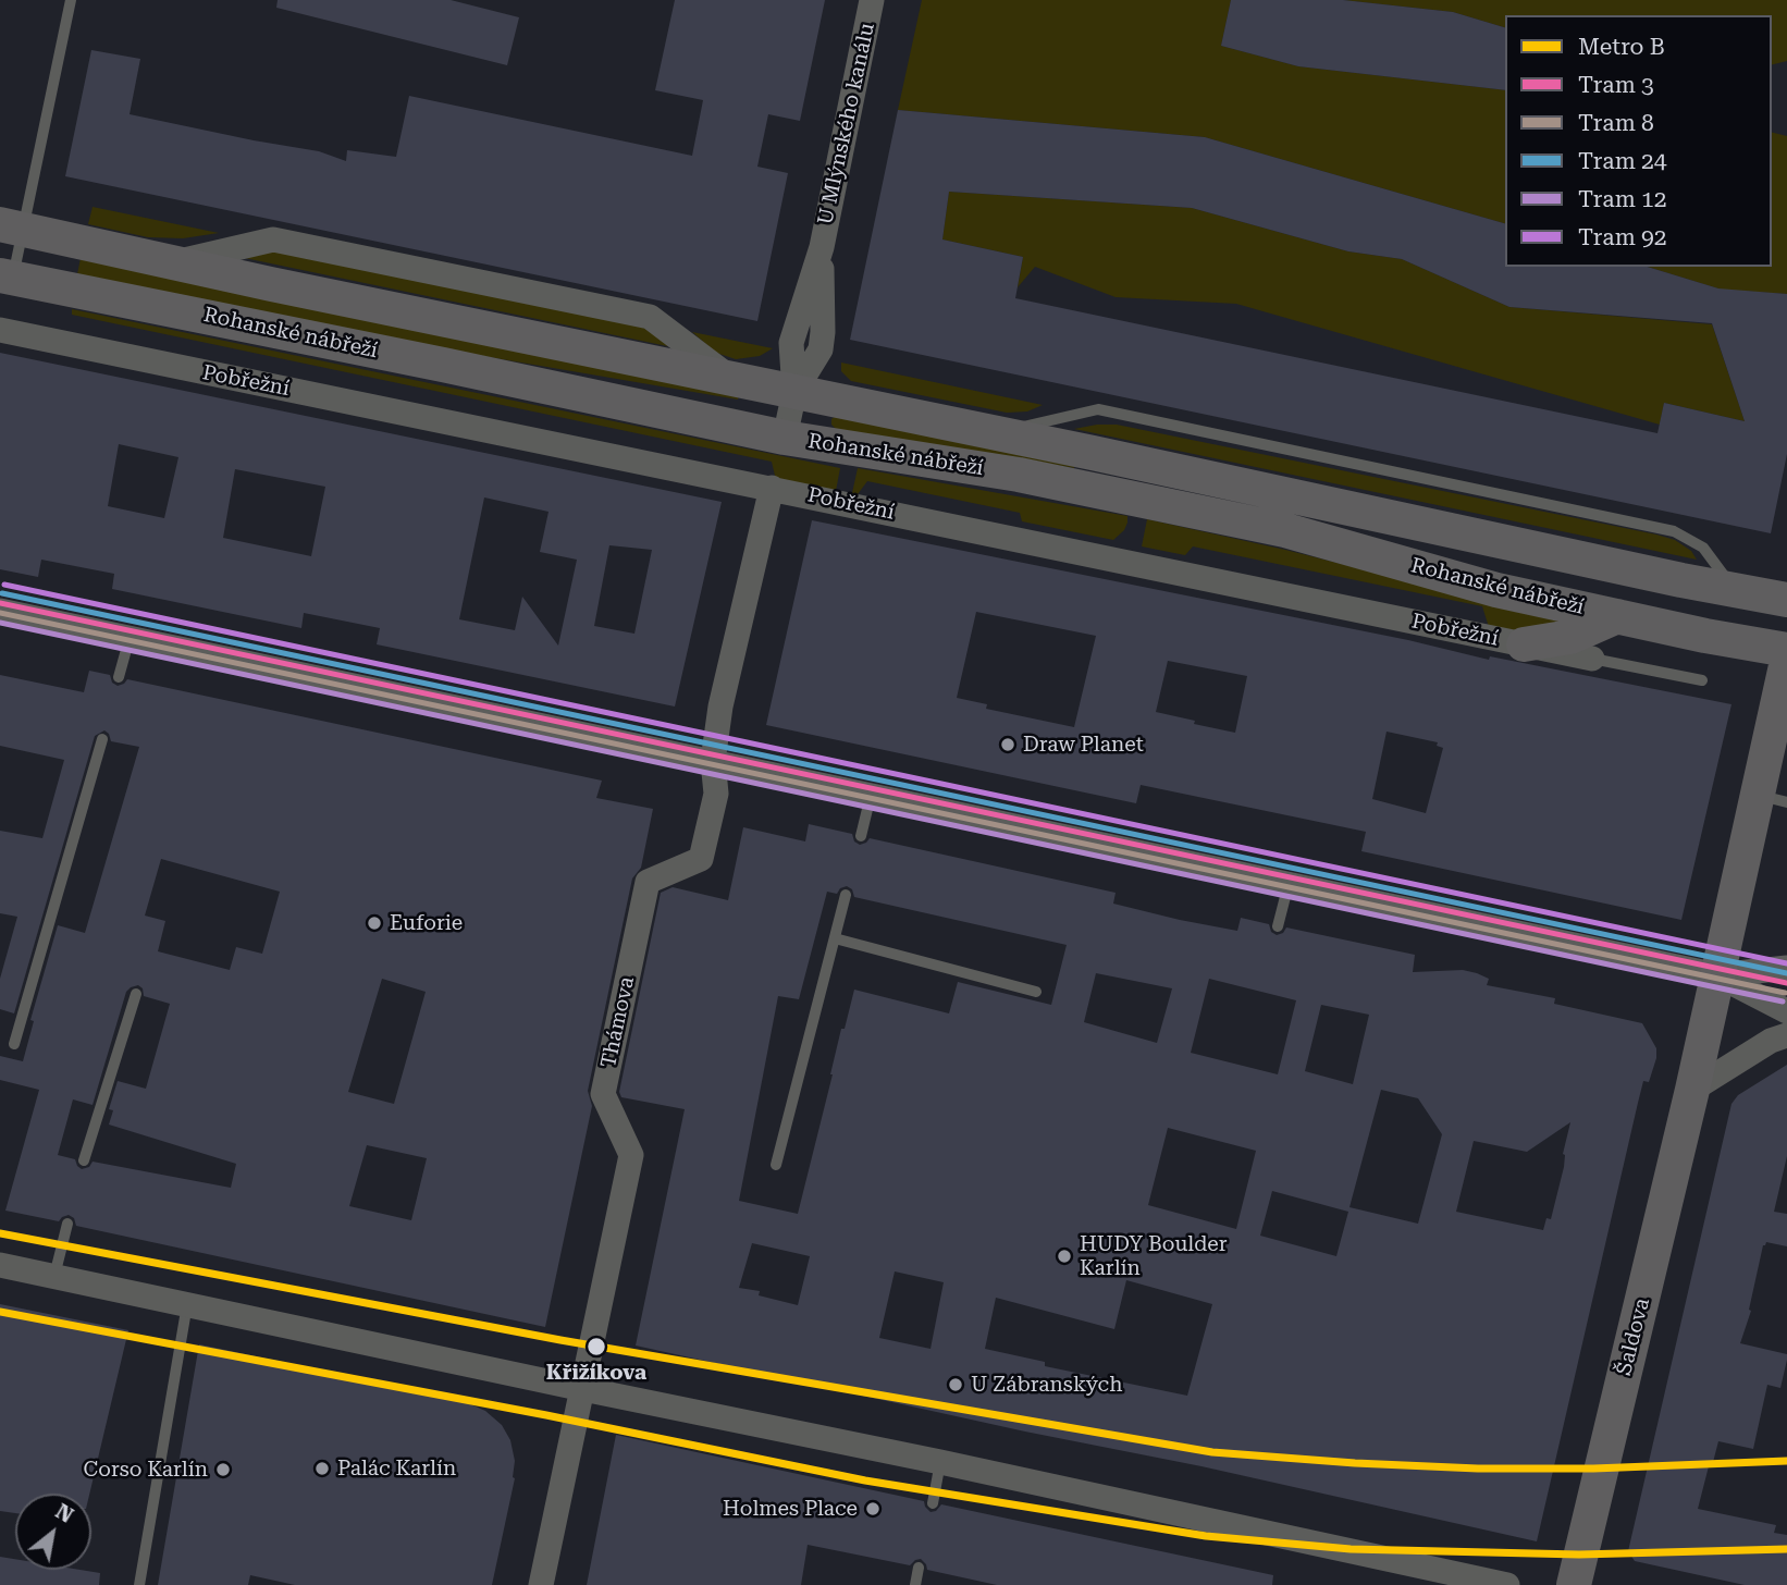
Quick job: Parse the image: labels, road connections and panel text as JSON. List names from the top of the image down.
{
  "streets": {
    "main road": ["Rohanské nábřeží", "Šaldova"],
    "street": ["U Mlýnského kanálu", "Pobřežní", "Thámova"]
  },
  "crossings": [
    ["U Mlýnského kanálu", "Rohanské nábřeží"],
    ["Pobřežní", "Thámova"]
  ],
  "places": [
    "Draw Planet",
    "Euforie",
    "HUDY Boulder Karlín",
    "Křižíkova",
    "U Zábranských",
    "Palác Karlín",
    "Corso Karlín",
    "Holmes Place"
  ],
  "lines": [
    "tram line 92",
    "tram line 24",
    "tram line 3",
    "tram line 8",
    "tram line 12",
    "metro line B"
  ],
  "legend": [
    "Metro B",
    "Tram 3",
    "Tram 8",
    "Tram 24",
    "Tram 12",
    "Tram 92"
  ],
  "north": "top right"
}
